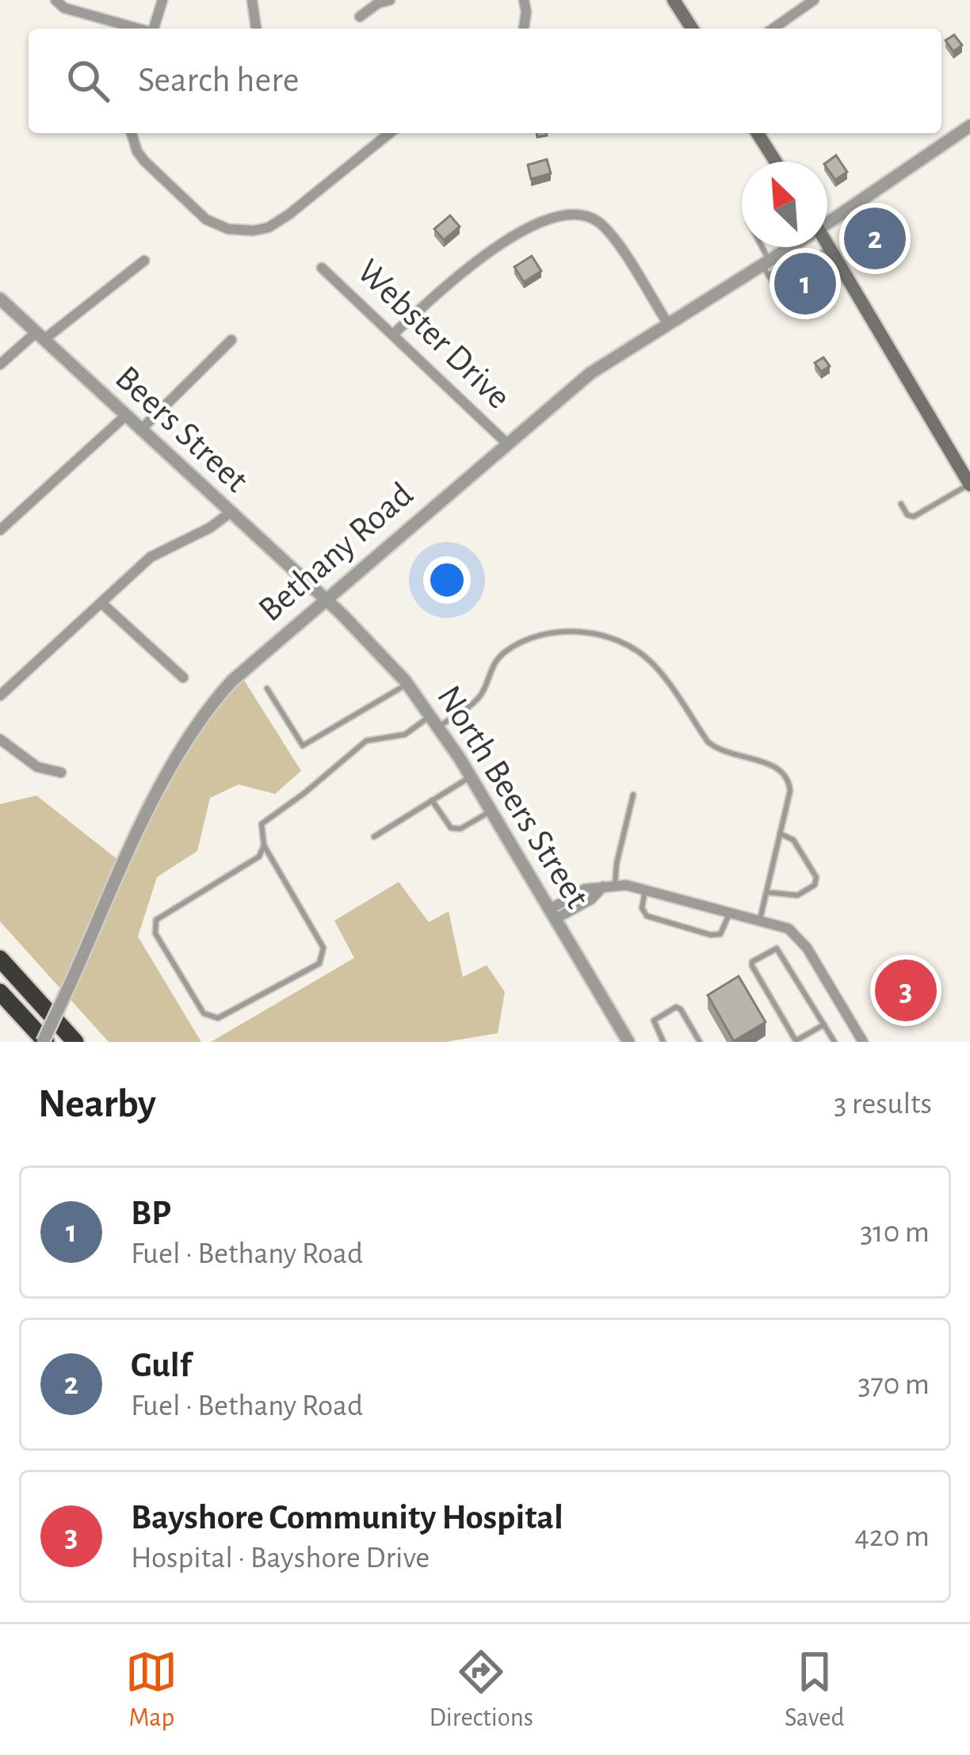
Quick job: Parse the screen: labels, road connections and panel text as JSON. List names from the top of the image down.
{
  "streets": {
    "street": [
      "Webster Drive",
      "Beers Street",
      "Bethany Road",
      "North Beers Street"
    ]
  },
  "crossings": [
    ["Webster Drive", "Bethany Road"],
    ["Beers Street", "Bethany Road"],
    ["Beers Street", "North Beers Street"],
    ["Bethany Road", "North Beers Street"]
  ],
  "north": "top left",
  "page": {
    "search": "Search here",
    "pins": ["2", "1", "3"],
    "heading": ["Nearby", "3 results"],
    "list": [
      {
        "mark": "1",
        "name": "BP",
        "note": "Fuel · Bethany Road",
        "value": "310 m"
      },
      {
        "mark": "2",
        "name": "Gulf",
        "note": "Fuel · Bethany Road",
        "value": "370 m"
      },
      {
        "mark": "3",
        "name": "Bayshore Community Hospital",
        "note": "Hospital · Bayshore Drive",
        "value": "420 m"
      }
    ],
    "nav": ["Map", "Directions", "Saved"]
  }
}
